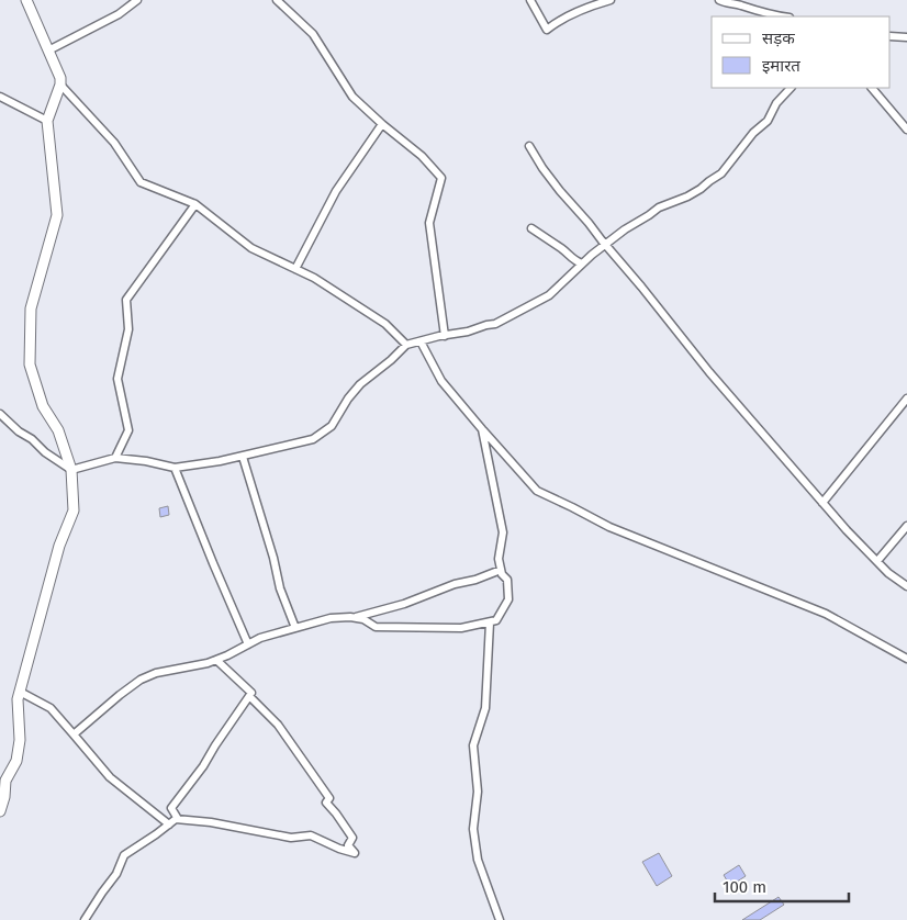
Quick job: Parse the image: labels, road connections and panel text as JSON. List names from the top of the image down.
{
  "legend": ["सड़क", "इमारत"],
  "scale_bar": "100 m"
}
